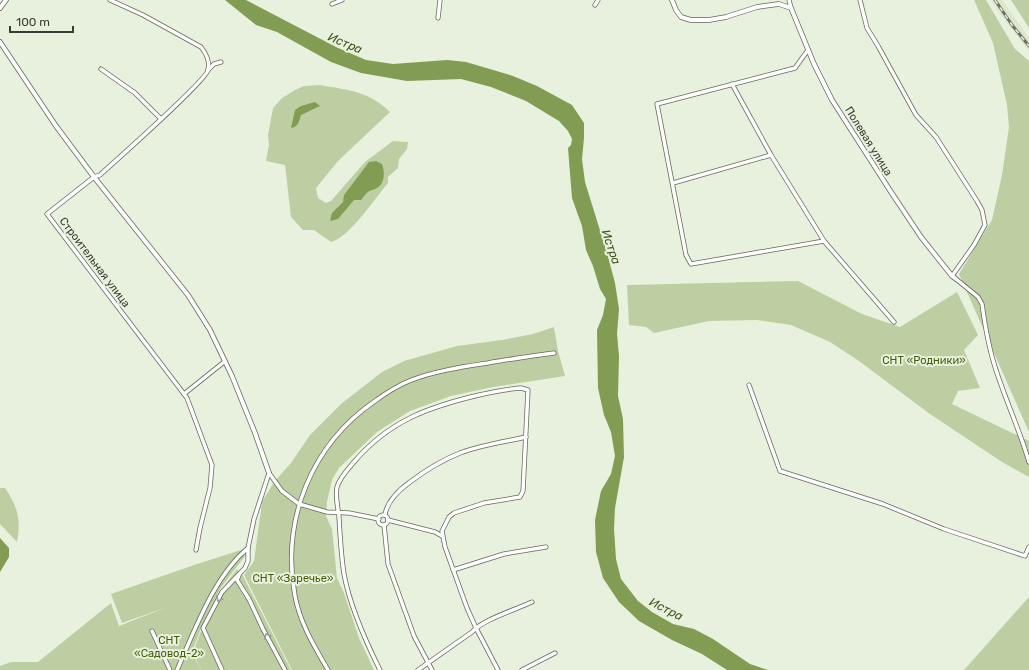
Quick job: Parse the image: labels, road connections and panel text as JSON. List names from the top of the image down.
{
  "streets": {
    "street": ["Полевая улица", "Строительная улица"]
  },
  "water": ["Истра"],
  "parks": ["СНТ «Родники»", "СНТ «Заречье»", "СНТ «Садовод-2»"],
  "scale_bar": "100 m"
}
